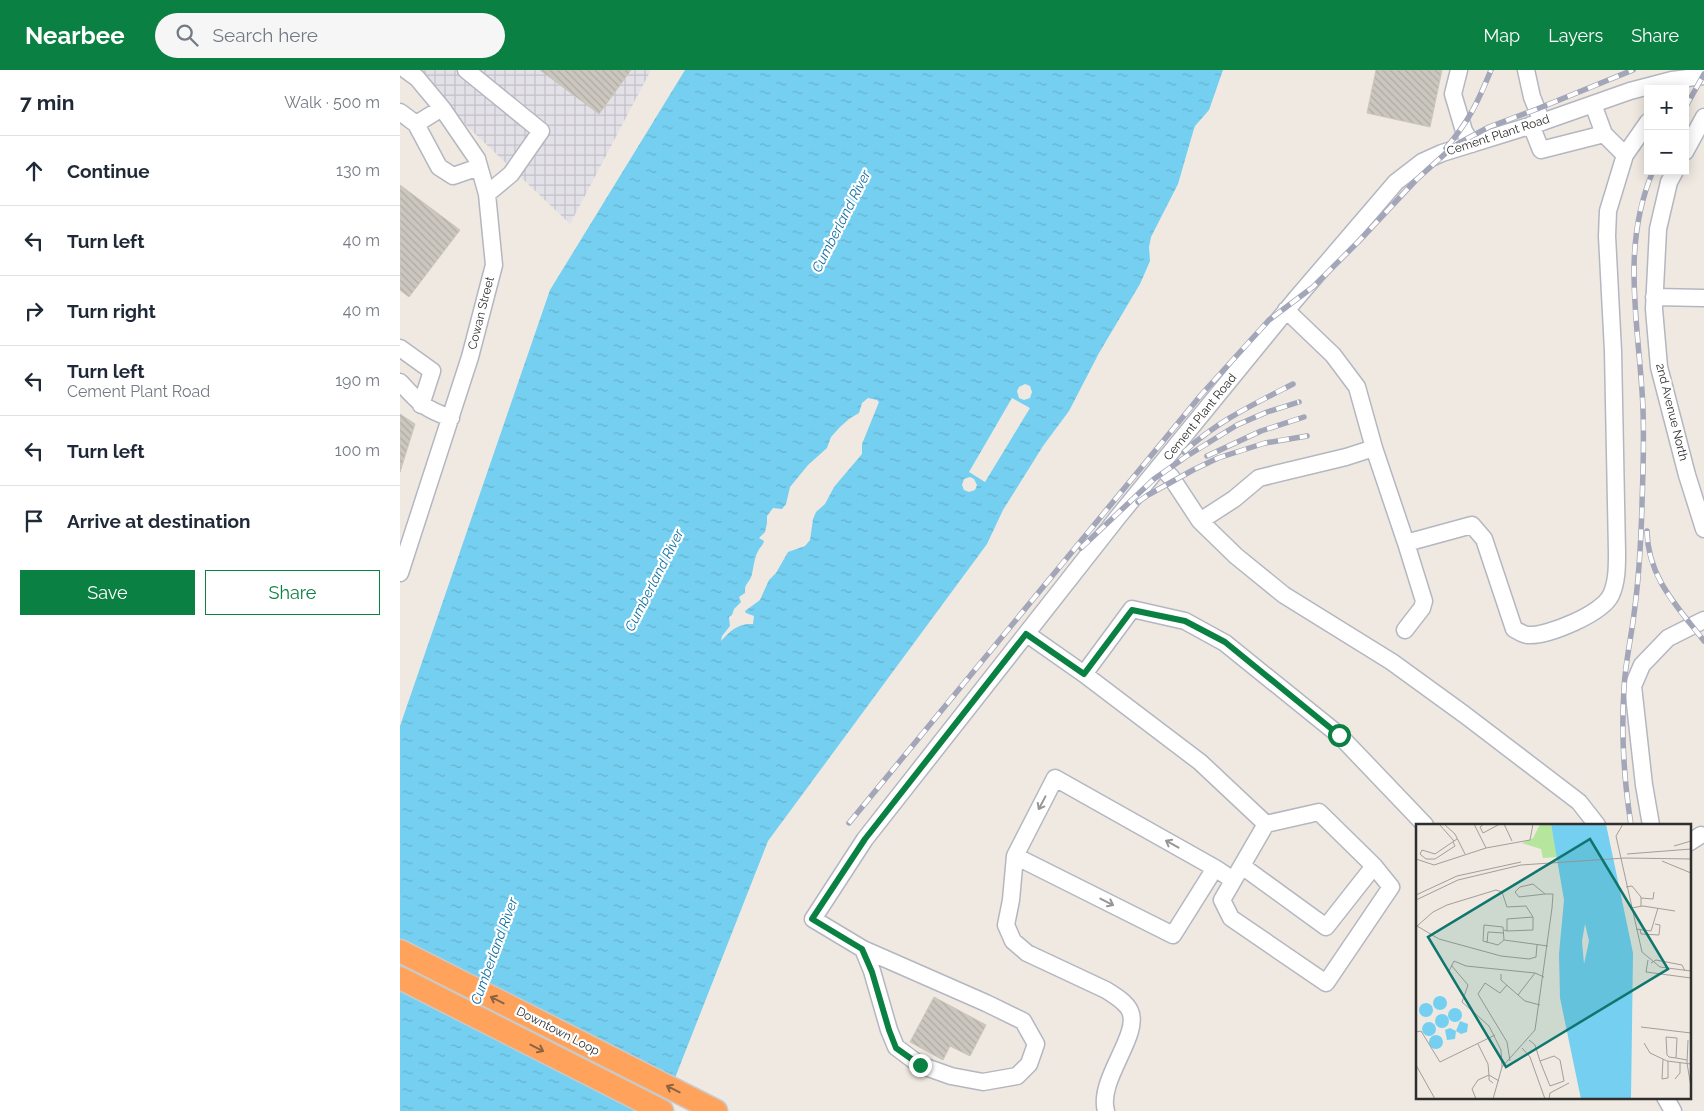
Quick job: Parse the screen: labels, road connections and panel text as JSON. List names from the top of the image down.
{
  "streets": {
    "highway": ["Downtown Loop"],
    "street": ["Cement Plant Road", "Cowan Street", "2nd Avenue North"]
  },
  "water": ["Cumberland River"],
  "page": {
    "header": "Nearbee",
    "search": "Search here",
    "nav": ["Map", "Layers", "Share"],
    "heading": ["7 min", "Walk · 500 m"],
    "map_buttons": ["+", "−"],
    "list": [
      ["Continue", "130 m"],
      ["Turn left", "40 m"],
      ["Turn right", "40 m"],
      ["Turn left", "Cement Plant Road", "190 m"],
      ["Turn left", "100 m"],
      "Arrive at destination"
    ],
    "buttons": ["Save", "Share"]
  }
}
